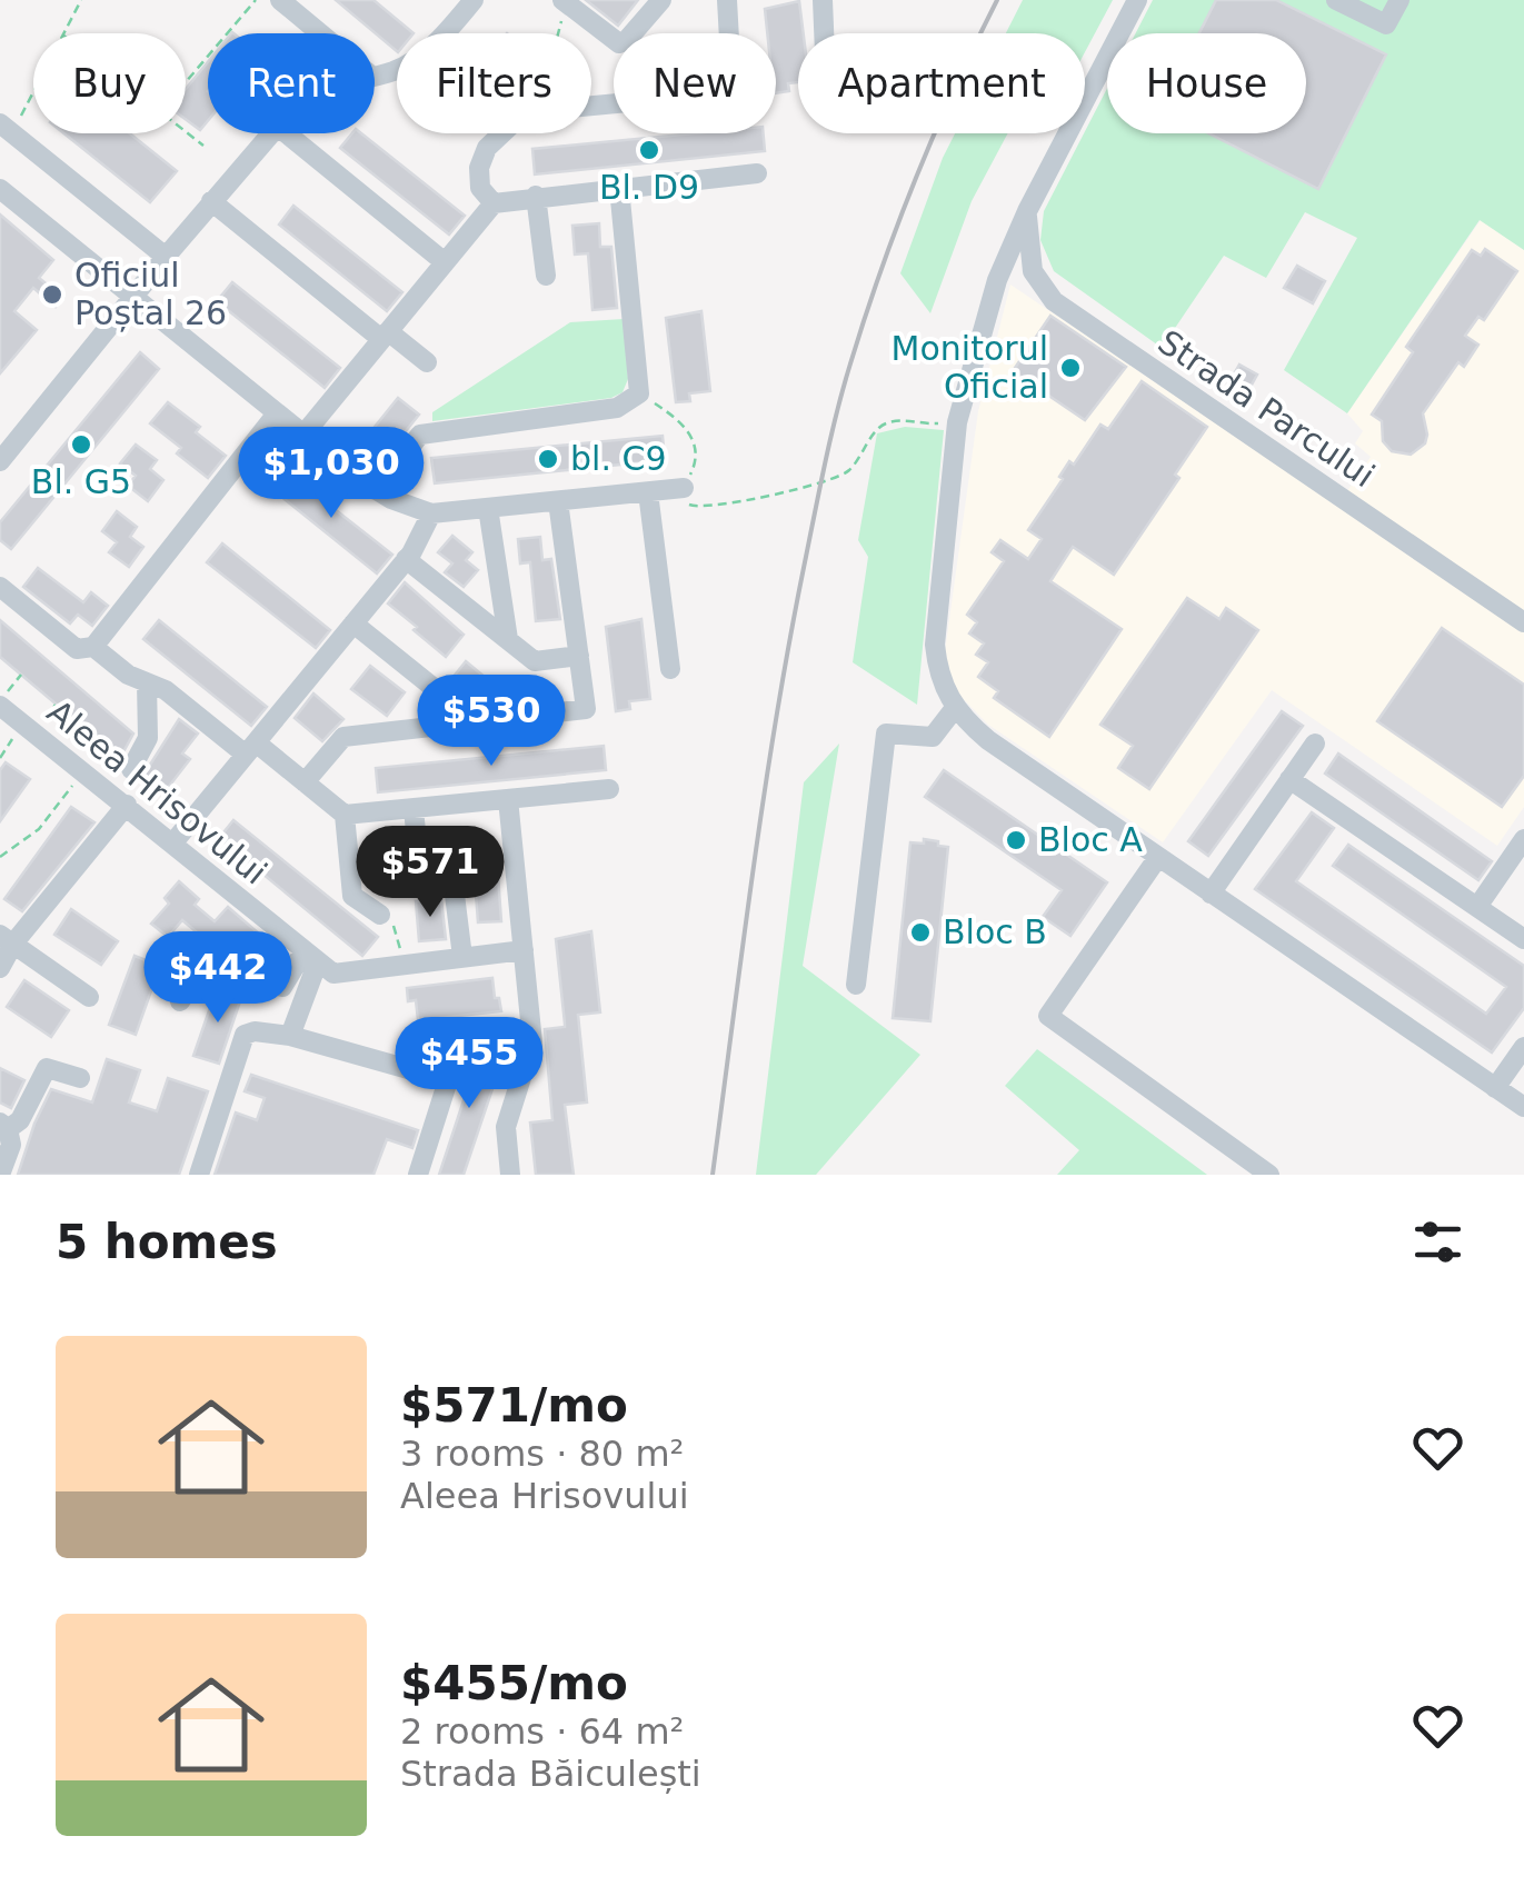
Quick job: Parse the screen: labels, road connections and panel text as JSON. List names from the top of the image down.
{
  "streets": {
    "street": ["Strada Parcului", "Aleea Hrisovului"]
  },
  "places": [
    "Bl. D9",
    "Oficiul Poștal 26",
    "Monitorul Oficial",
    "Bl. G5",
    "bl. C9",
    "Bloc A",
    "Bloc B"
  ],
  "page": {
    "chip": [
      "Buy",
      "Rent",
      "Filters",
      "New",
      "Apartment",
      "House"
    ],
    "price": [
      "$1,030",
      "$530",
      "$571",
      "$442",
      "$455"
    ],
    "heading": "5 homes",
    "list": [
      {
        "name": "$571/mo",
        "note": "3 rooms · 80 m² · Aleea Hrisovului"
      },
      {
        "name": "$455/mo",
        "note": "2 rooms · 64 m² · Strada Băiculești"
      }
    ]
  }
}
